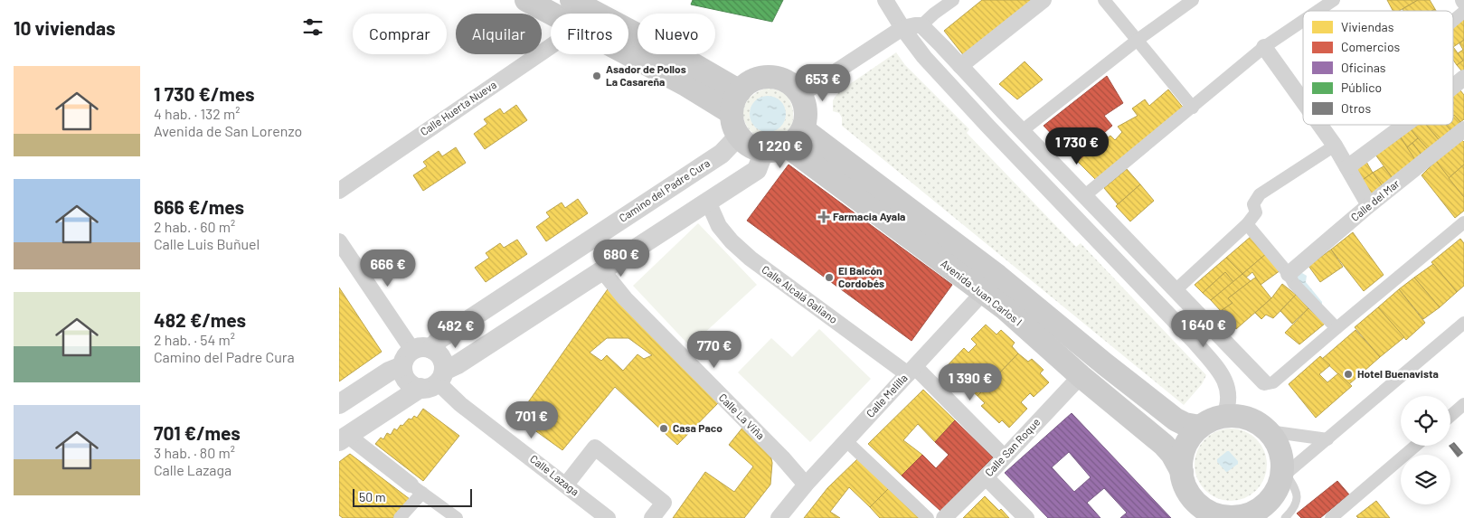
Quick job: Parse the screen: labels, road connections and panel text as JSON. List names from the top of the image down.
{
  "streets": {
    "main road": ["Avenida Juan Carlos I"],
    "street": [
      "Calle Huerta Nueva",
      "Camino del Padre Cura",
      "Calle del Mar",
      "Calle Alcalá Galiano",
      "Calle Melilla",
      "Calle La Viña",
      "Calle San Roque",
      "Calle Lazaga"
    ]
  },
  "crossings": [
    ["Camino del Padre Cura", "Avenida Juan Carlos I"],
    ["Avenida Juan Carlos I", "Calle Melilla"],
    ["Avenida Juan Carlos I", "Calle San Roque"],
    ["Calle Alcalá Galiano", "Calle Melilla"],
    ["Calle Alcalá Galiano", "Calle San Roque"],
    ["Calle Melilla", "Calle La Viña"]
  ],
  "places": {
    "other": [
      "Asador de Pollos La Casareña",
      "El Balcón Cordobés",
      "Hotel Buenavista",
      "Casa Paco"
    ],
    "health": ["Farmacia Ayala"]
  },
  "legend": [
    "Viviendas",
    "Comercios",
    "Oficinas",
    "Público",
    "Otros"
  ],
  "scale_bar": "50 m",
  "page": {
    "heading": "10 viviendas",
    "chip": [
      "Comprar",
      "Alquilar",
      "Filtros",
      "Nuevo"
    ],
    "list": [
      {
        "name": "1 730 €/mes",
        "note": "4 hab. · 132 m² · Avenida de San Lorenzo"
      },
      {
        "name": "666 €/mes",
        "note": "2 hab. · 60 m² · Calle Luis Buñuel"
      },
      {
        "name": "482 €/mes",
        "note": "2 hab. · 54 m² · Camino del Padre Cura"
      },
      {
        "name": "701 €/mes",
        "note": "3 hab. · 80 m² · Calle Lazaga"
      }
    ],
    "price": [
      "653 €",
      "1 730 €",
      "1 220 €",
      "680 €",
      "666 €",
      "1 640 €",
      "482 €",
      "770 €",
      "1 390 €",
      "701 €"
    ],
    "scale": "50 m"
  }
}
